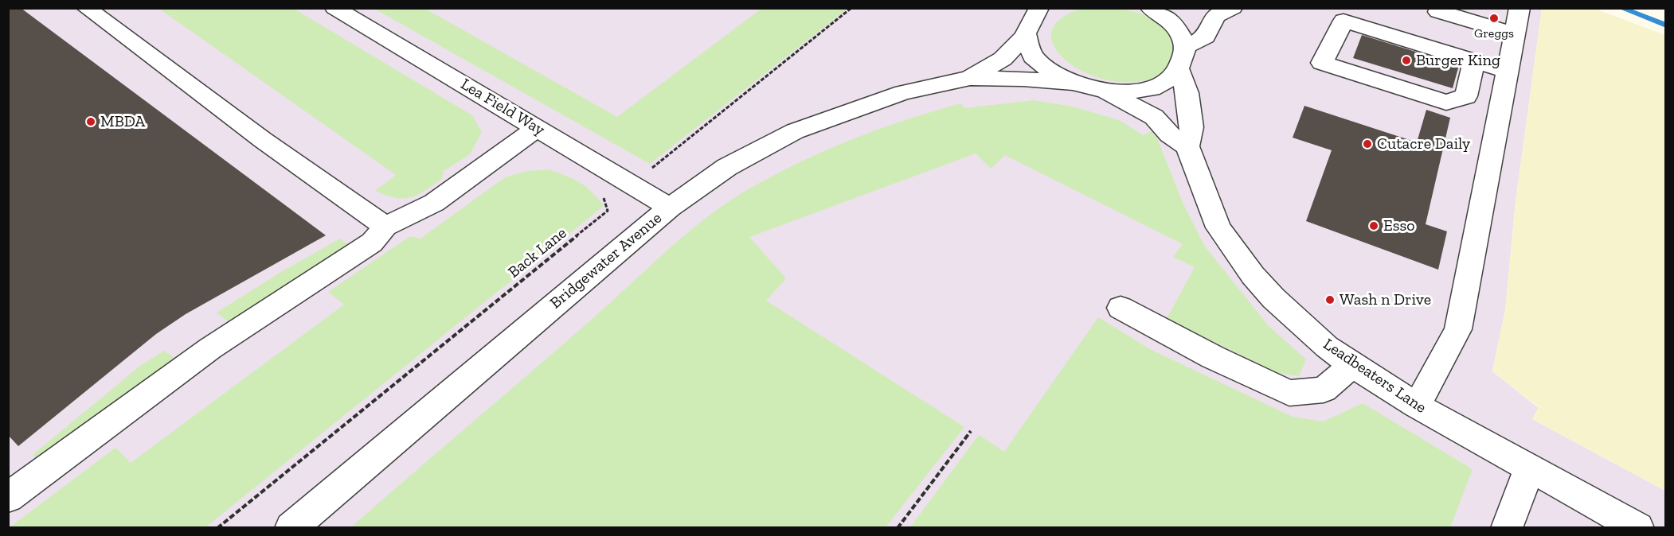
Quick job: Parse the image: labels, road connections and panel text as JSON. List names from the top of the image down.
{
  "streets": {
    "street": ["Lea Field Way", "Bridgewater Avenue", "Leadbeaters Lane"],
    "path": ["Back Lane"]
  },
  "crossings": [
    ["Lea Field Way", "Back Lane"],
    ["Lea Field Way", "Bridgewater Avenue"]
  ],
  "places": [
    "Greggs",
    "Burger King",
    "MBDA",
    "Cutacre Daily",
    "Esso",
    "Wash n Drive"
  ]
}
